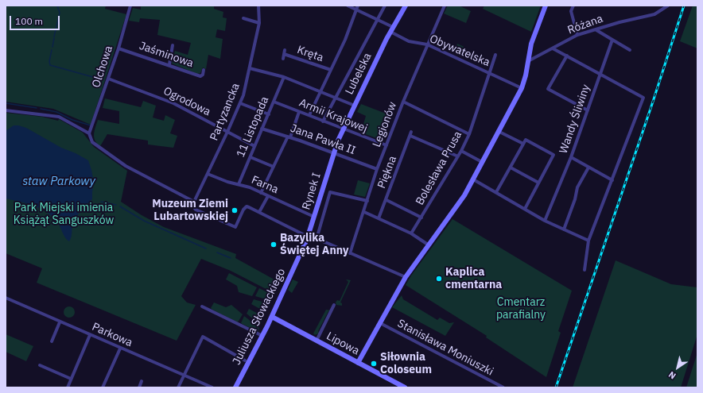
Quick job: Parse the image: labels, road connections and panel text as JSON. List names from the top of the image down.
{
  "streets": {
    "street": [
      "Różana",
      "Obywatelska",
      "Kręta",
      "Jaśminowa",
      "Olchowa",
      "Lubelska",
      "Ogrodowa",
      "Partyzancka",
      "Armii Krajowej",
      "Wandy Śliwiny",
      "Legionów",
      "11 Listopada",
      "Jana Pawła II",
      "Bolesława Prusa",
      "Piękna",
      "Farna",
      "Rynek I",
      "Juliusza Słowackiego",
      "Parkowa",
      "Lipowa",
      "Stanisława Moniuszki"
    ]
  },
  "crossings": [
    ["Obywatelska", "Lubelska"],
    ["Obywatelska", "Legionów"],
    ["Obywatelska", "Bolesława Prusa"],
    ["Jaśminowa", "Olchowa"],
    ["Olchowa", "Ogrodowa"],
    ["Lubelska", "Armii Krajowej"],
    ["Lubelska", "Jana Pawła II"],
    ["Lubelska", "Rynek I"],
    ["Ogrodowa", "Partyzancka"],
    ["Ogrodowa", "11 Listopada"],
    ["Partyzancka", "Farna"],
    ["Armii Krajowej", "Legionów"],
    ["Armii Krajowej", "11 Listopada"],
    ["Legionów", "Jana Pawła II"],
    ["11 Listopada", "Jana Pawła II"],
    ["11 Listopada", "Farna"],
    ["Jana Pawła II", "Rynek I"],
    ["Farna", "Rynek I"],
    ["Rynek I", "Juliusza Słowackiego"],
    ["Juliusza Słowackiego", "Lipowa"]
  ],
  "water": ["staw Parkowy"],
  "parks": ["Park Miejski imienia Książąt Sanguszków", "Cmentarz parafialny"],
  "places": [
    "Muzeum Ziemi Lubartowskiej",
    "Bazylika Świętej Anny",
    "Kaplica cmentarna",
    "Siłownia Coloseum"
  ],
  "scale_bar": "100 m",
  "north": "bottom left"
}
